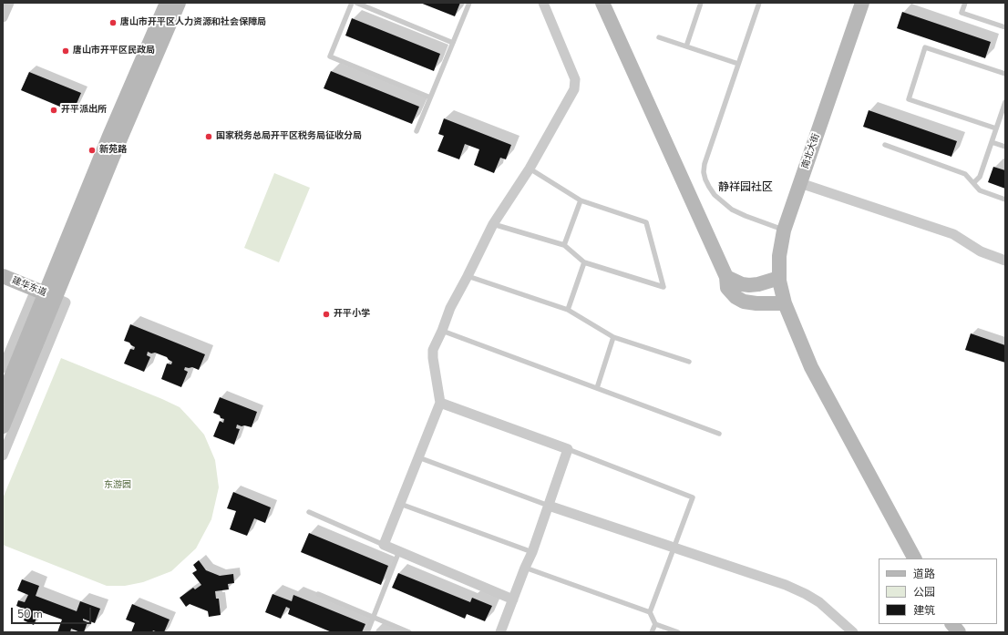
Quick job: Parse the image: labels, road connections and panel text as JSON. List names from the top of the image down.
{
  "streets": {
    "street": ["南北大街", "建华东道"]
  },
  "districts": ["静祥园社区"],
  "parks": ["东游园"],
  "places": [
    "唐山市开平区人力资源和社会保障局",
    "唐山市开平区民政局",
    "开平派出所",
    "国家税务总局开平区税务局征收分局",
    "新苑路",
    "开平小学"
  ],
  "legend": ["道路", "公园", "建筑"],
  "scale_bar": "50 m"
}
